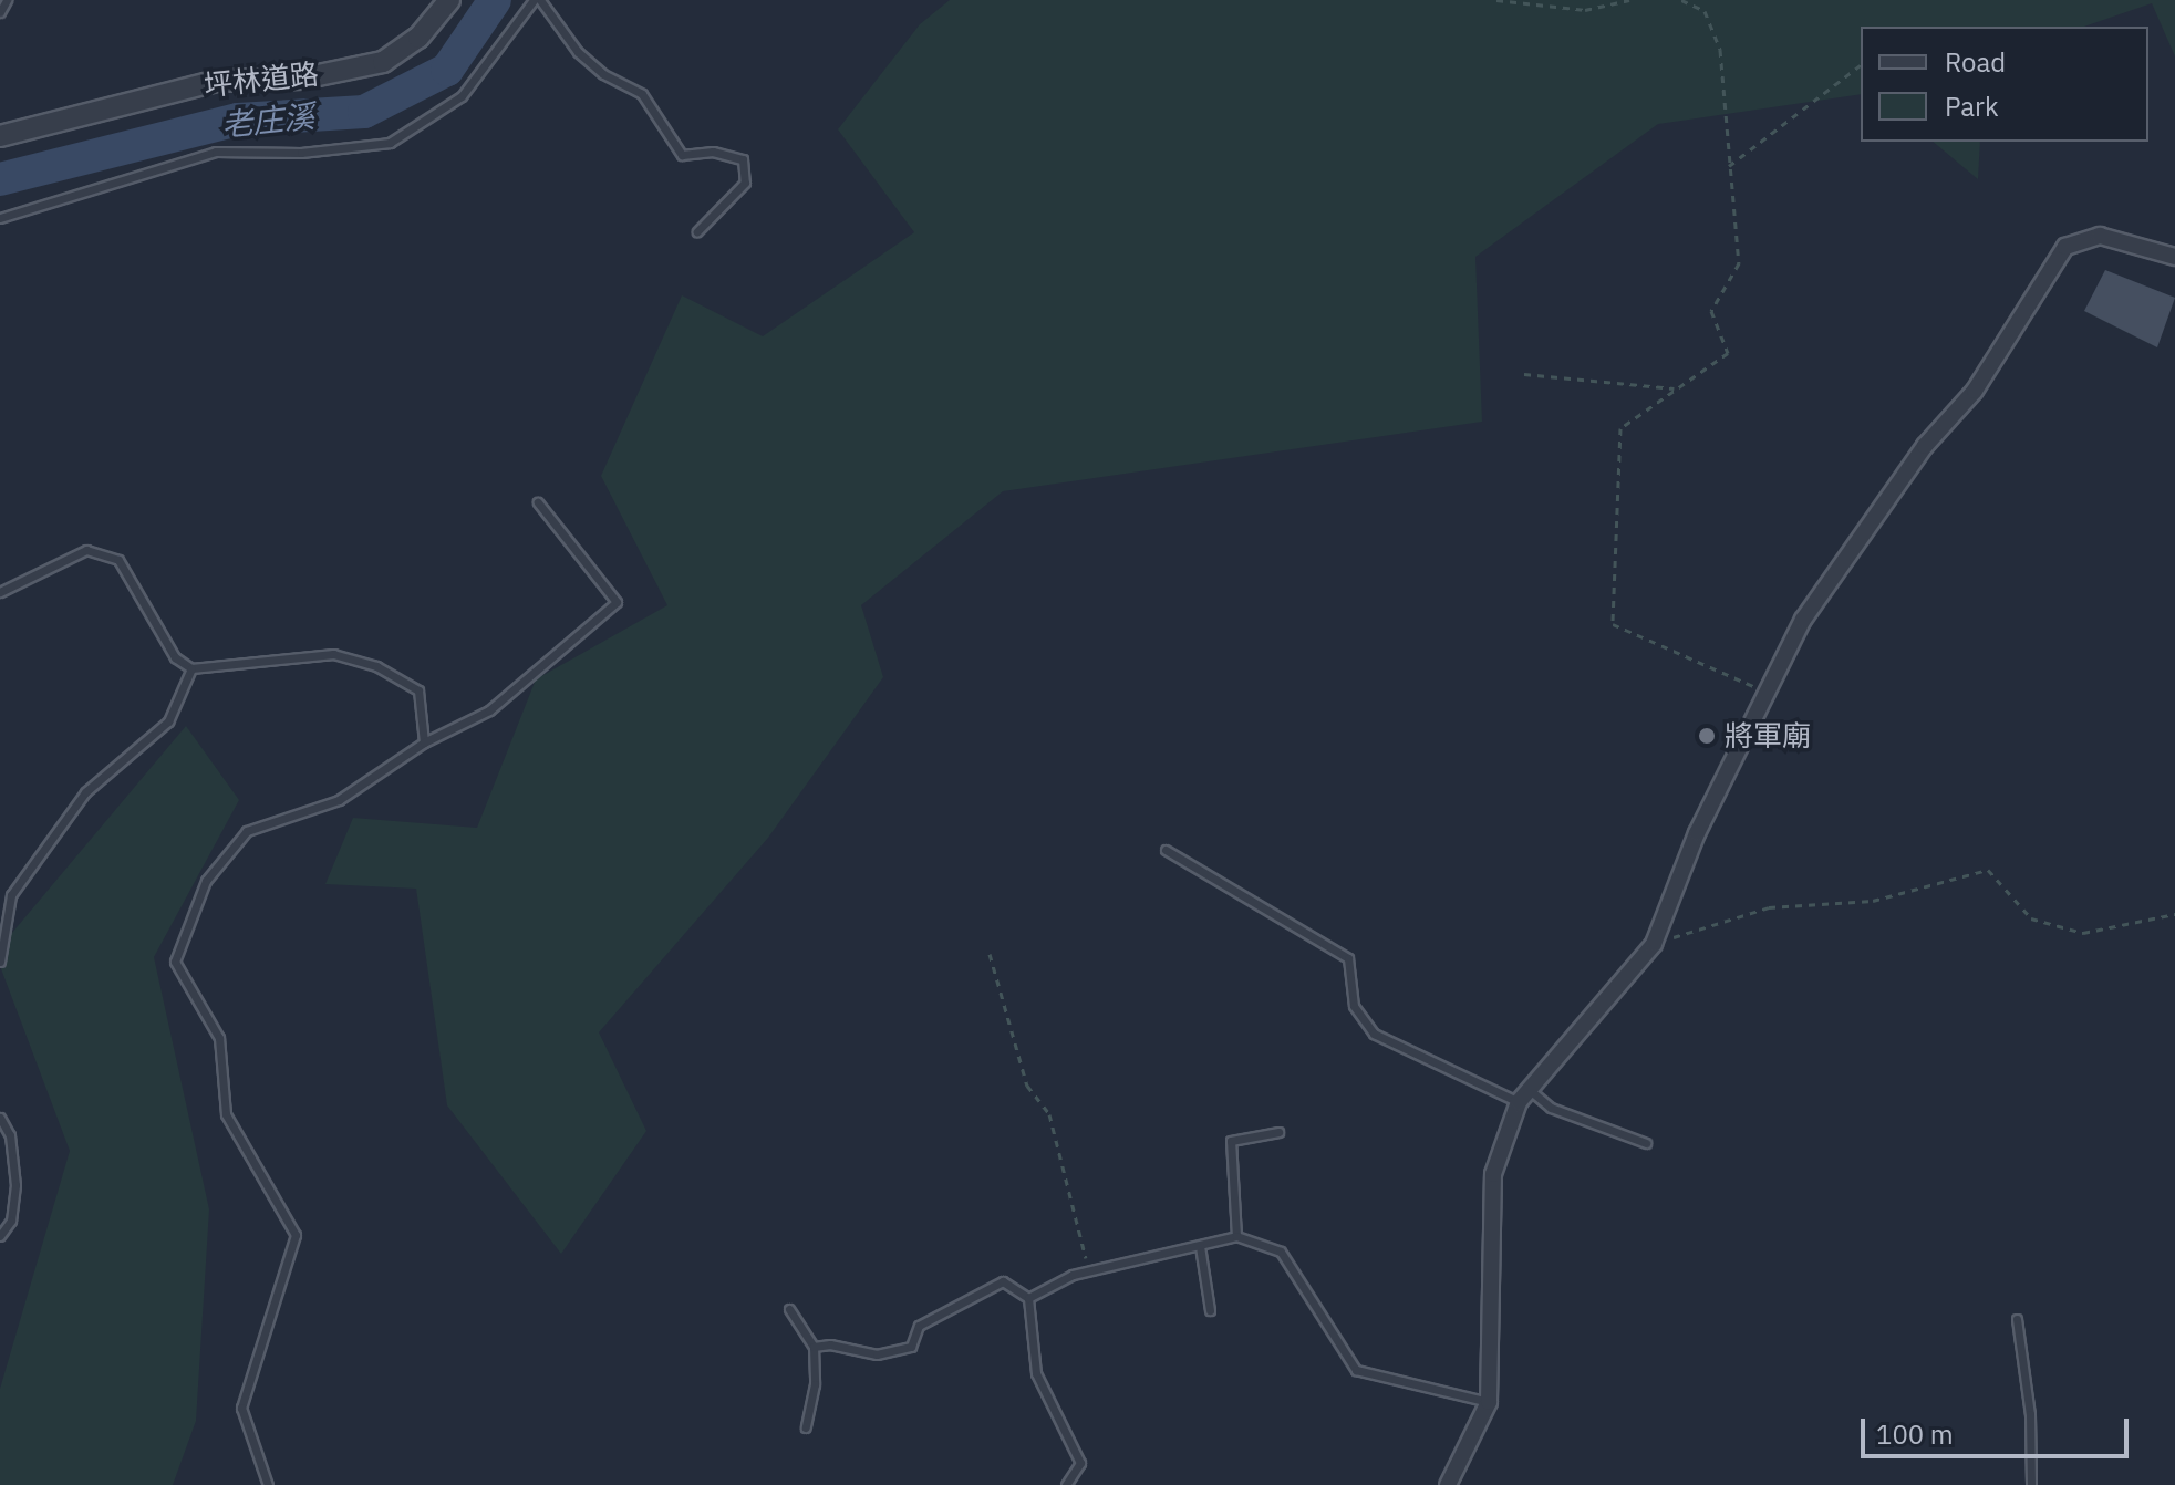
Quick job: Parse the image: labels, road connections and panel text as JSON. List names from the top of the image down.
{
  "streets": {
    "street": ["坪林道路"]
  },
  "water": ["老庄溪"],
  "places": ["將軍廟"],
  "legend": ["Road", "Park"],
  "scale_bar": "100 m"
}
